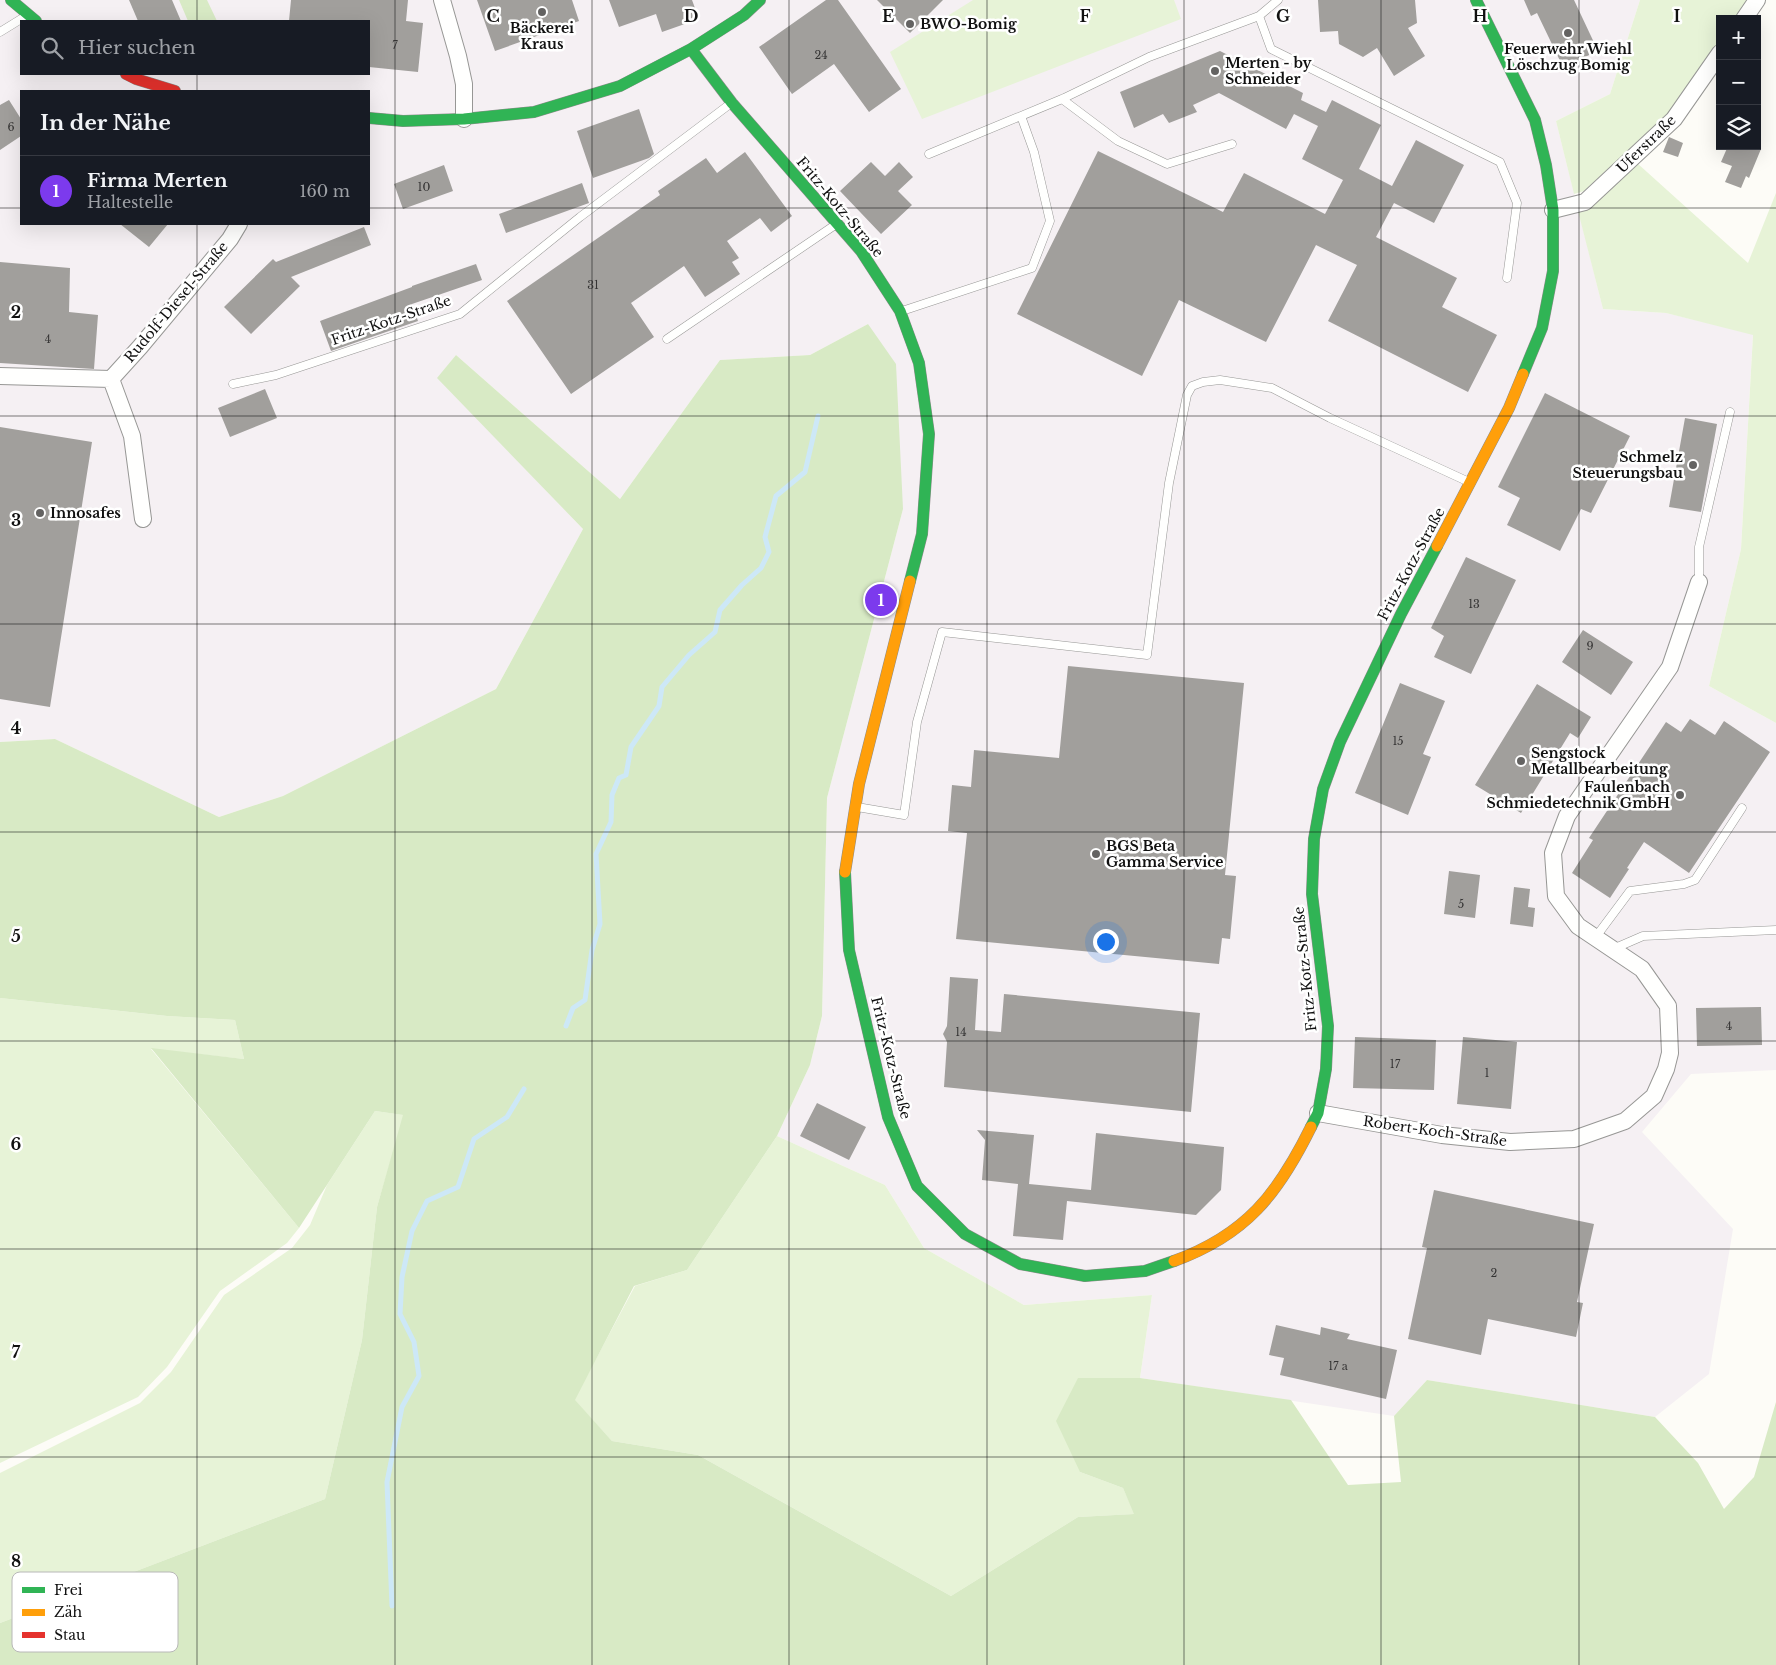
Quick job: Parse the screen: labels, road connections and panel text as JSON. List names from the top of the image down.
{
  "streets": {
    "street": [
      "Uferstraße",
      "Fritz-Kotz-Straße",
      "Rudolf-Diesel-Straße",
      "Robert-Koch-Straße"
    ]
  },
  "crossings": [
    ["Uferstraße", "Fritz-Kotz-Straße"],
    ["Fritz-Kotz-Straße", "Robert-Koch-Straße"]
  ],
  "places": [
    "Bäckerei Kraus",
    "BWO-Bomig",
    "Feuerwehr Wiehl Löschzug Bomig",
    "Merten - by Schneider",
    "Schmelz Steuerungsbau",
    "Innosafes",
    "Sengstock Metallbearbeitung",
    "Faulenbach Schmiedetechnik GmbH",
    "BGS Beta Gamma Service"
  ],
  "house_numbers": [
    "7",
    "24",
    "6",
    "10",
    "31",
    "4",
    "13",
    "9",
    "15",
    "5",
    "4",
    "14",
    "17",
    "1",
    "2",
    "17 a"
  ],
  "legend": ["Frei", "Zäh", "Stau"],
  "page": {
    "map_buttons": ["+", "−"],
    "search": "Hier suchen",
    "heading": "In der Nähe",
    "list": [
      {
        "mark": "1",
        "name": "Firma Merten",
        "note": "Haltestelle",
        "value": "160 m"
      }
    ],
    "pins": "1"
  },
  "grid": {
    "columns": [
      "C",
      "D",
      "E",
      "F",
      "G",
      "H",
      "I"
    ],
    "rows": [
      "2",
      "3",
      "4",
      "5",
      "6",
      "7",
      "8"
    ]
  }
}
